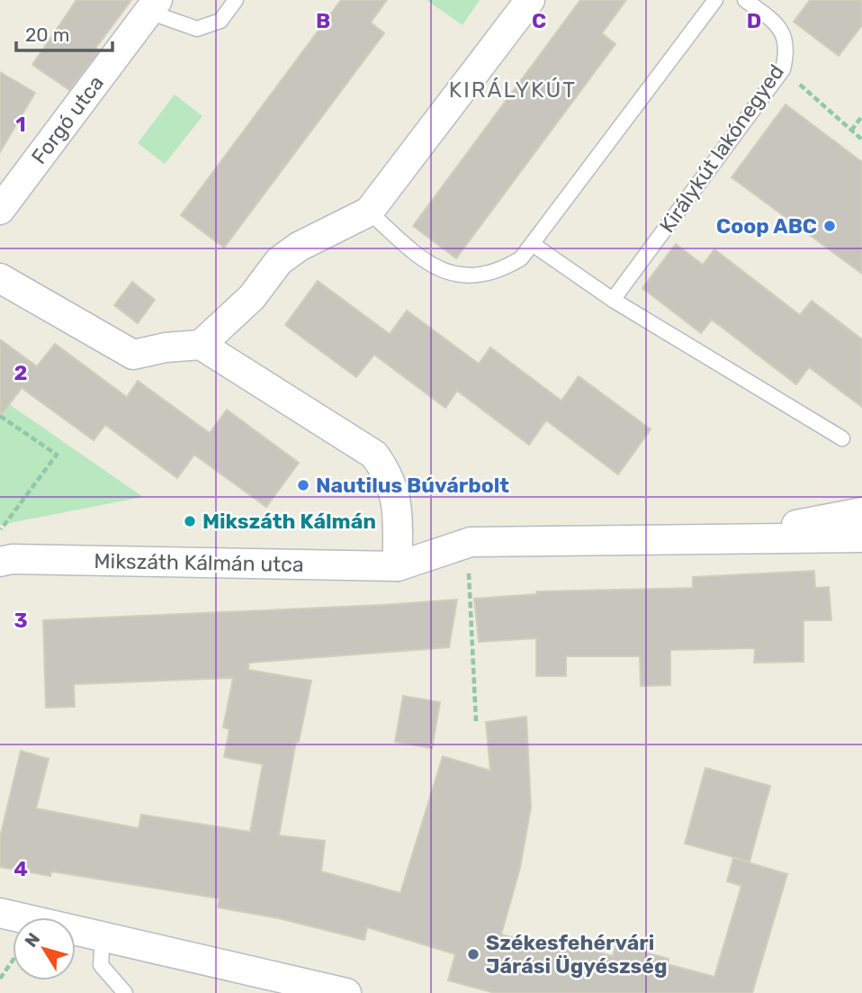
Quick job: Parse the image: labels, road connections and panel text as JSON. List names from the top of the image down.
{
  "streets": {
    "street": ["Forgó utca", "Mikszáth Kálmán utca"],
    "lane": ["Királykút lakónegyed"]
  },
  "districts": ["KIRÁLYKÚT"],
  "places": [
    "Coop ABC",
    "Nautilus Búvárbolt",
    "Mikszáth Kálmán",
    "Székesfehérvári Járási Ügyészség"
  ],
  "scale_bar": "20 m",
  "north": "top left",
  "grid": {
    "columns": ["B", "C", "D"],
    "rows": [
      "1",
      "2",
      "3",
      "4"
    ]
  }
}
